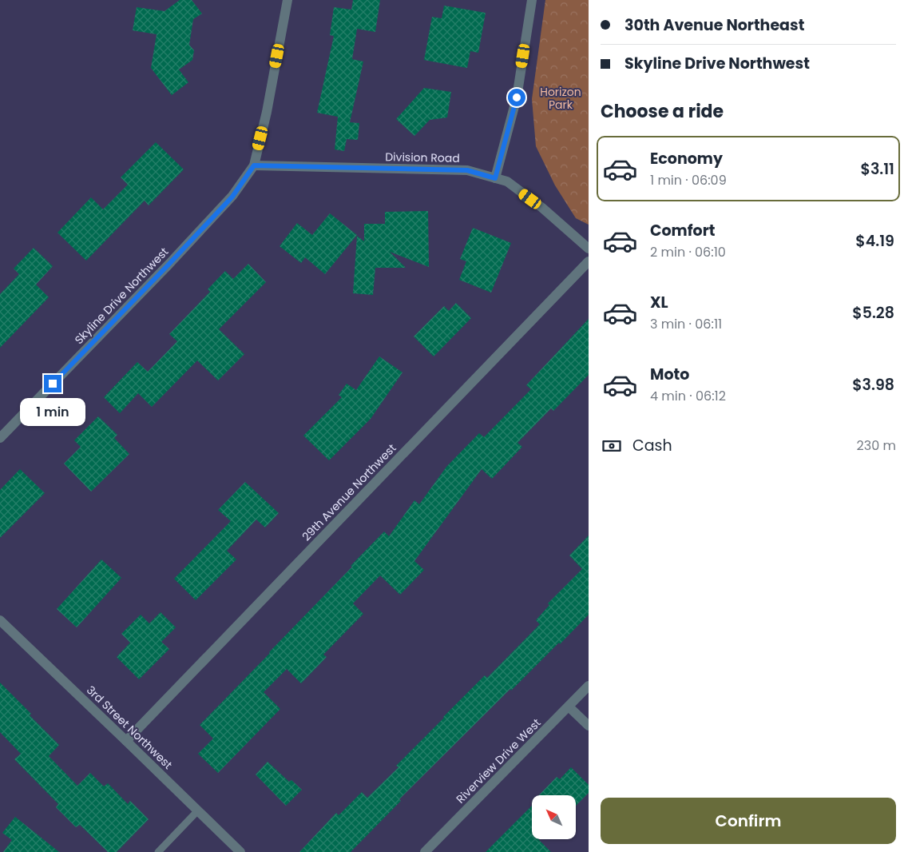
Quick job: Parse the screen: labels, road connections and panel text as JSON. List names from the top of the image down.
{
  "streets": {
    "street": [
      "Division Road",
      "Skyline Drive Northwest",
      "29th Avenue Northwest",
      "3rd Street Northwest",
      "Riverview Drive West"
    ]
  },
  "crossings": [
    ["Division Road", "Skyline Drive Northwest"],
    ["29th Avenue Northwest", "3rd Street Northwest"]
  ],
  "parks": ["Horizon Park"],
  "north": "top left",
  "page": {
    "banner": ["30th Avenue Northeast", "Skyline Drive Northwest"],
    "heading": "Choose a ride",
    "list": [
      {
        "name": "Economy",
        "note": "1 min · 06:09",
        "value": "$3.11"
      },
      {
        "name": "Comfort",
        "note": "2 min · 06:10",
        "value": "$4.19"
      },
      {
        "name": "XL",
        "note": "3 min · 06:11",
        "value": "$5.28"
      },
      {
        "name": "Moto",
        "note": "4 min · 06:12",
        "value": "$3.98"
      }
    ],
    "bubble": "1 min",
    "pay": ["Cash", "230 m"],
    "buttons": "Confirm"
  }
}
